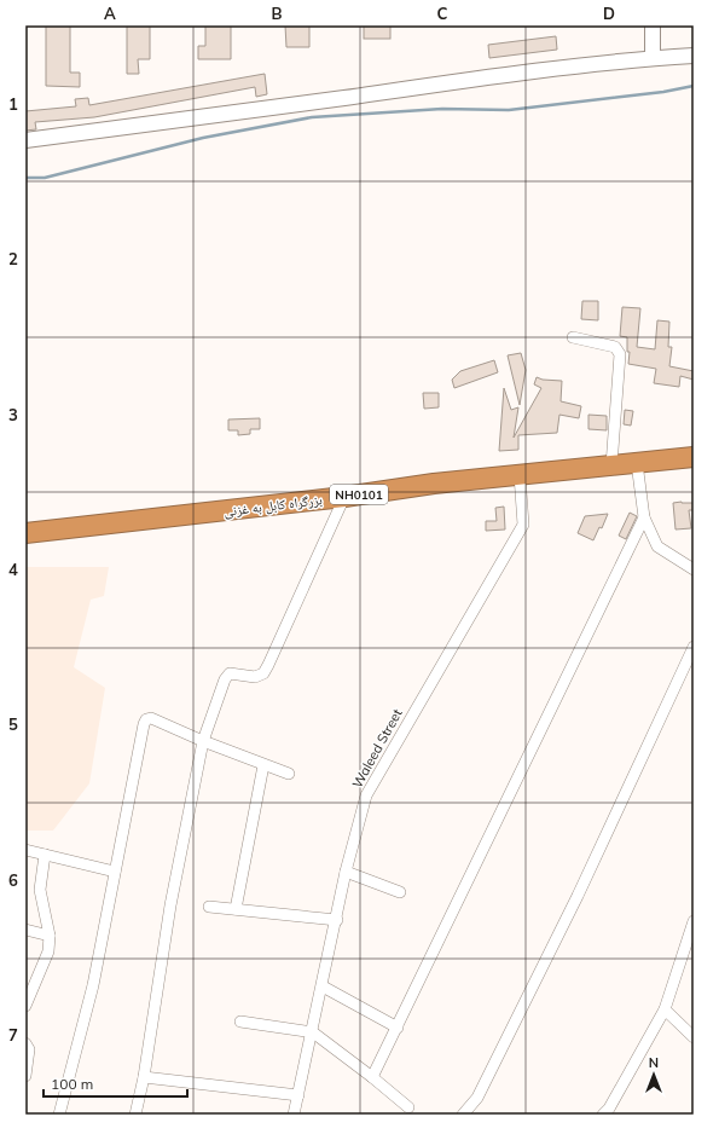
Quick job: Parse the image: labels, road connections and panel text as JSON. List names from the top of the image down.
{
  "streets": {
    "highway": ["NH0101", "بزرگراه کابل به غزنی"],
    "street": ["Waleed Street"]
  },
  "crossings": [
    ["بزرگراه کابل به غزنی", "Waleed Street"]
  ],
  "scale_bar": "100 m",
  "north": "top",
  "grid": {
    "columns": [
      "A",
      "B",
      "C",
      "D"
    ],
    "rows": [
      "1",
      "2",
      "3",
      "4",
      "5",
      "6",
      "7"
    ]
  }
}
